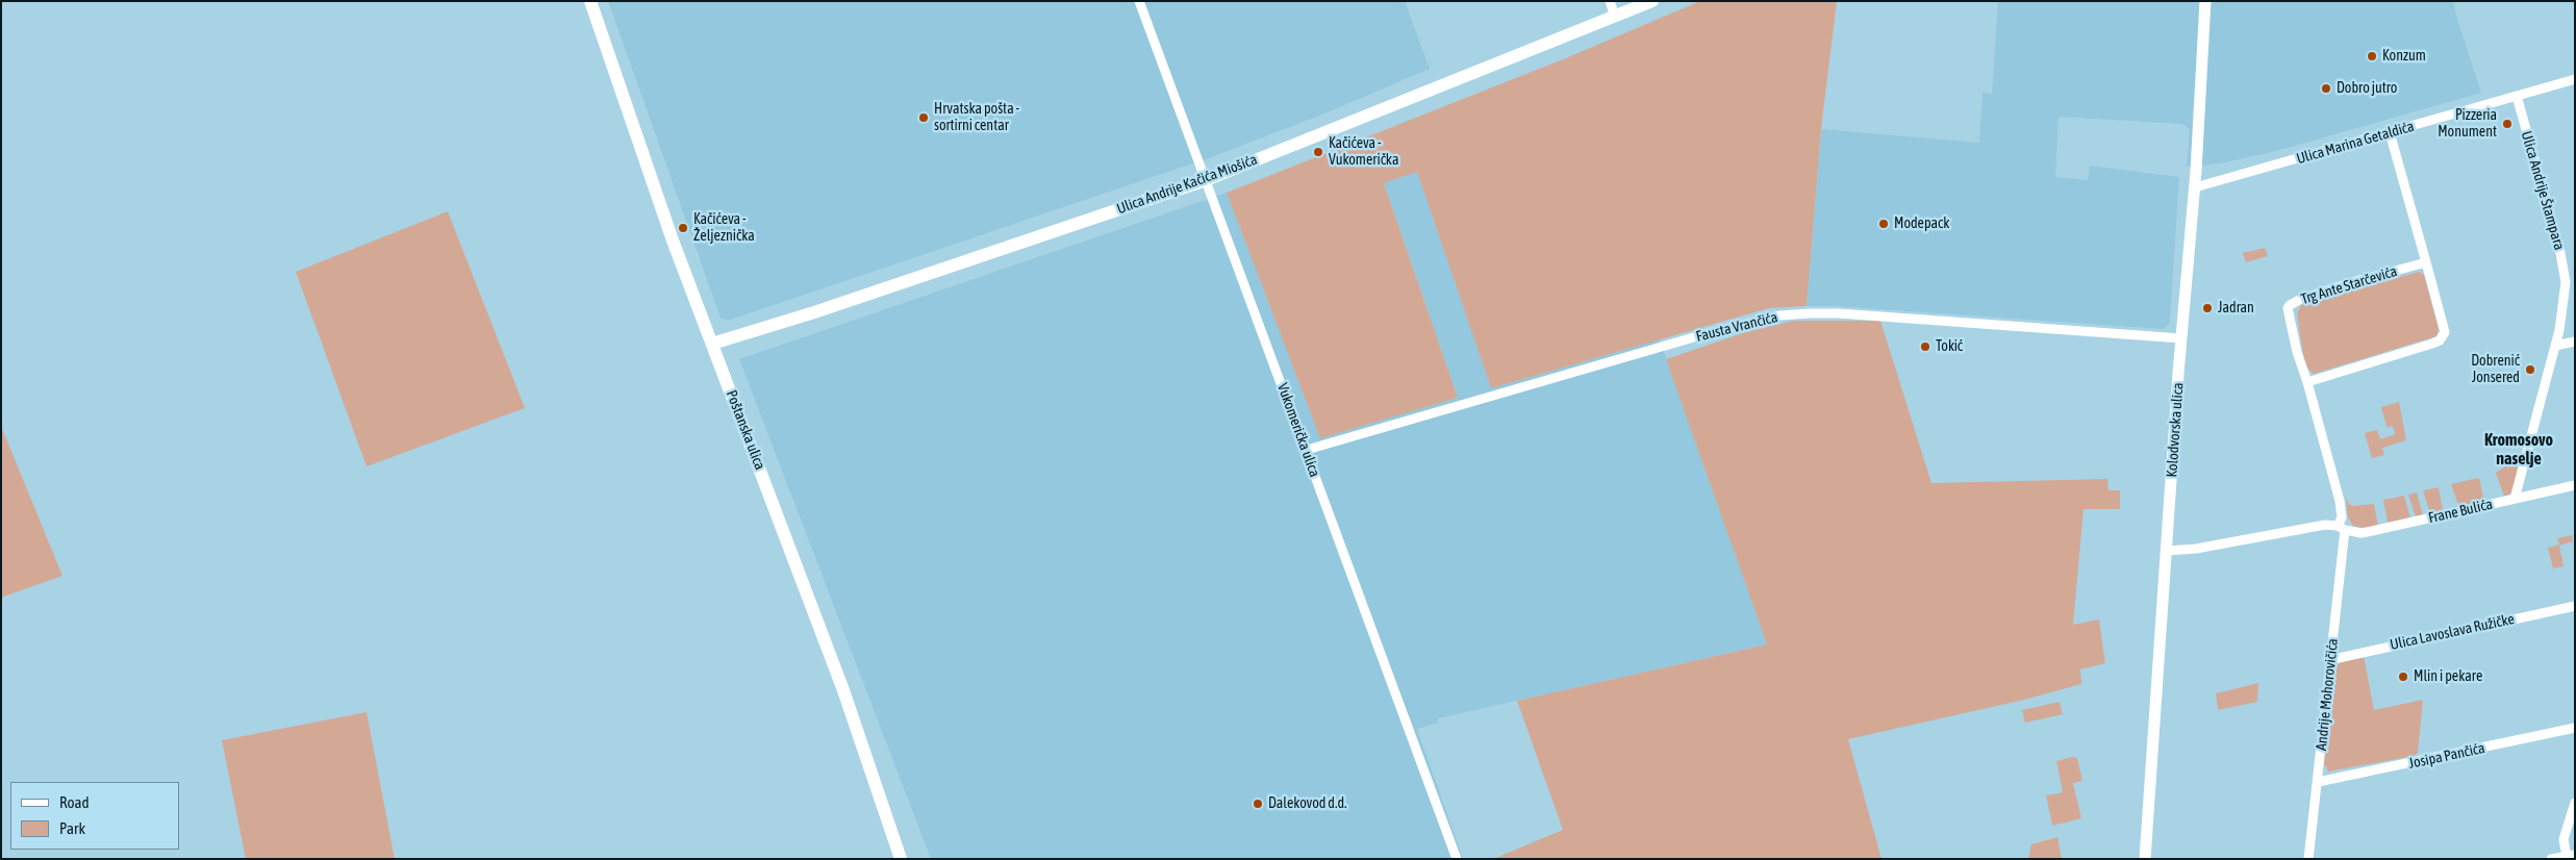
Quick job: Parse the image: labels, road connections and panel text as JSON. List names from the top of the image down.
{
  "streets": {
    "main road": ["Ulica Andrije Kačića Miošića", "Poštanska ulica"],
    "street": [
      "Ulica Marina Getaldića",
      "Ulica Andrije Štampara",
      "Trg Ante Starčevića",
      "Fausta Vrančića",
      "Vukomerička ulica",
      "Kolodvorska ulica",
      "Frane Bulića",
      "Ulica Lavoslava Ružičke",
      "Andrije Mohorovičića",
      "Josipa Pančića"
    ]
  },
  "crossings": [
    ["Ulica Marina Getaldića", "Ulica Andrije Štampara"],
    ["Ulica Marina Getaldića", "Kolodvorska ulica"],
    ["Ulica Andrije Kačića Miošića", "Poštanska ulica"],
    ["Ulica Andrije Kačića Miošića", "Vukomerička ulica"],
    ["Ulica Andrije Štampara", "Frane Bulića"],
    ["Trg Ante Starčevića", "Frane Bulića"],
    ["Trg Ante Starčevića", "Andrije Mohorovičića"],
    ["Fausta Vrančića", "Vukomerička ulica"],
    ["Fausta Vrančića", "Kolodvorska ulica"],
    ["Kolodvorska ulica", "Frane Bulića"],
    ["Frane Bulića", "Andrije Mohorovičića"],
    ["Ulica Lavoslava Ružičke", "Andrije Mohorovičića"],
    ["Andrije Mohorovičića", "Josipa Pančića"]
  ],
  "districts": ["Kromosovo naselje"],
  "places": [
    "Konzum",
    "Dobro jutro",
    "Hrvatska pošta - sortirni centar",
    "Pizzeria Monument",
    "Kačićeva - Vukomerička",
    "Modepack",
    "Kačićeva - Željeznička",
    "Jadran",
    "Tokić",
    "Dobrenić Jonsered",
    "Mlin i pekare",
    "Dalekovod d.d."
  ],
  "legend": ["Road", "Park"]
}
